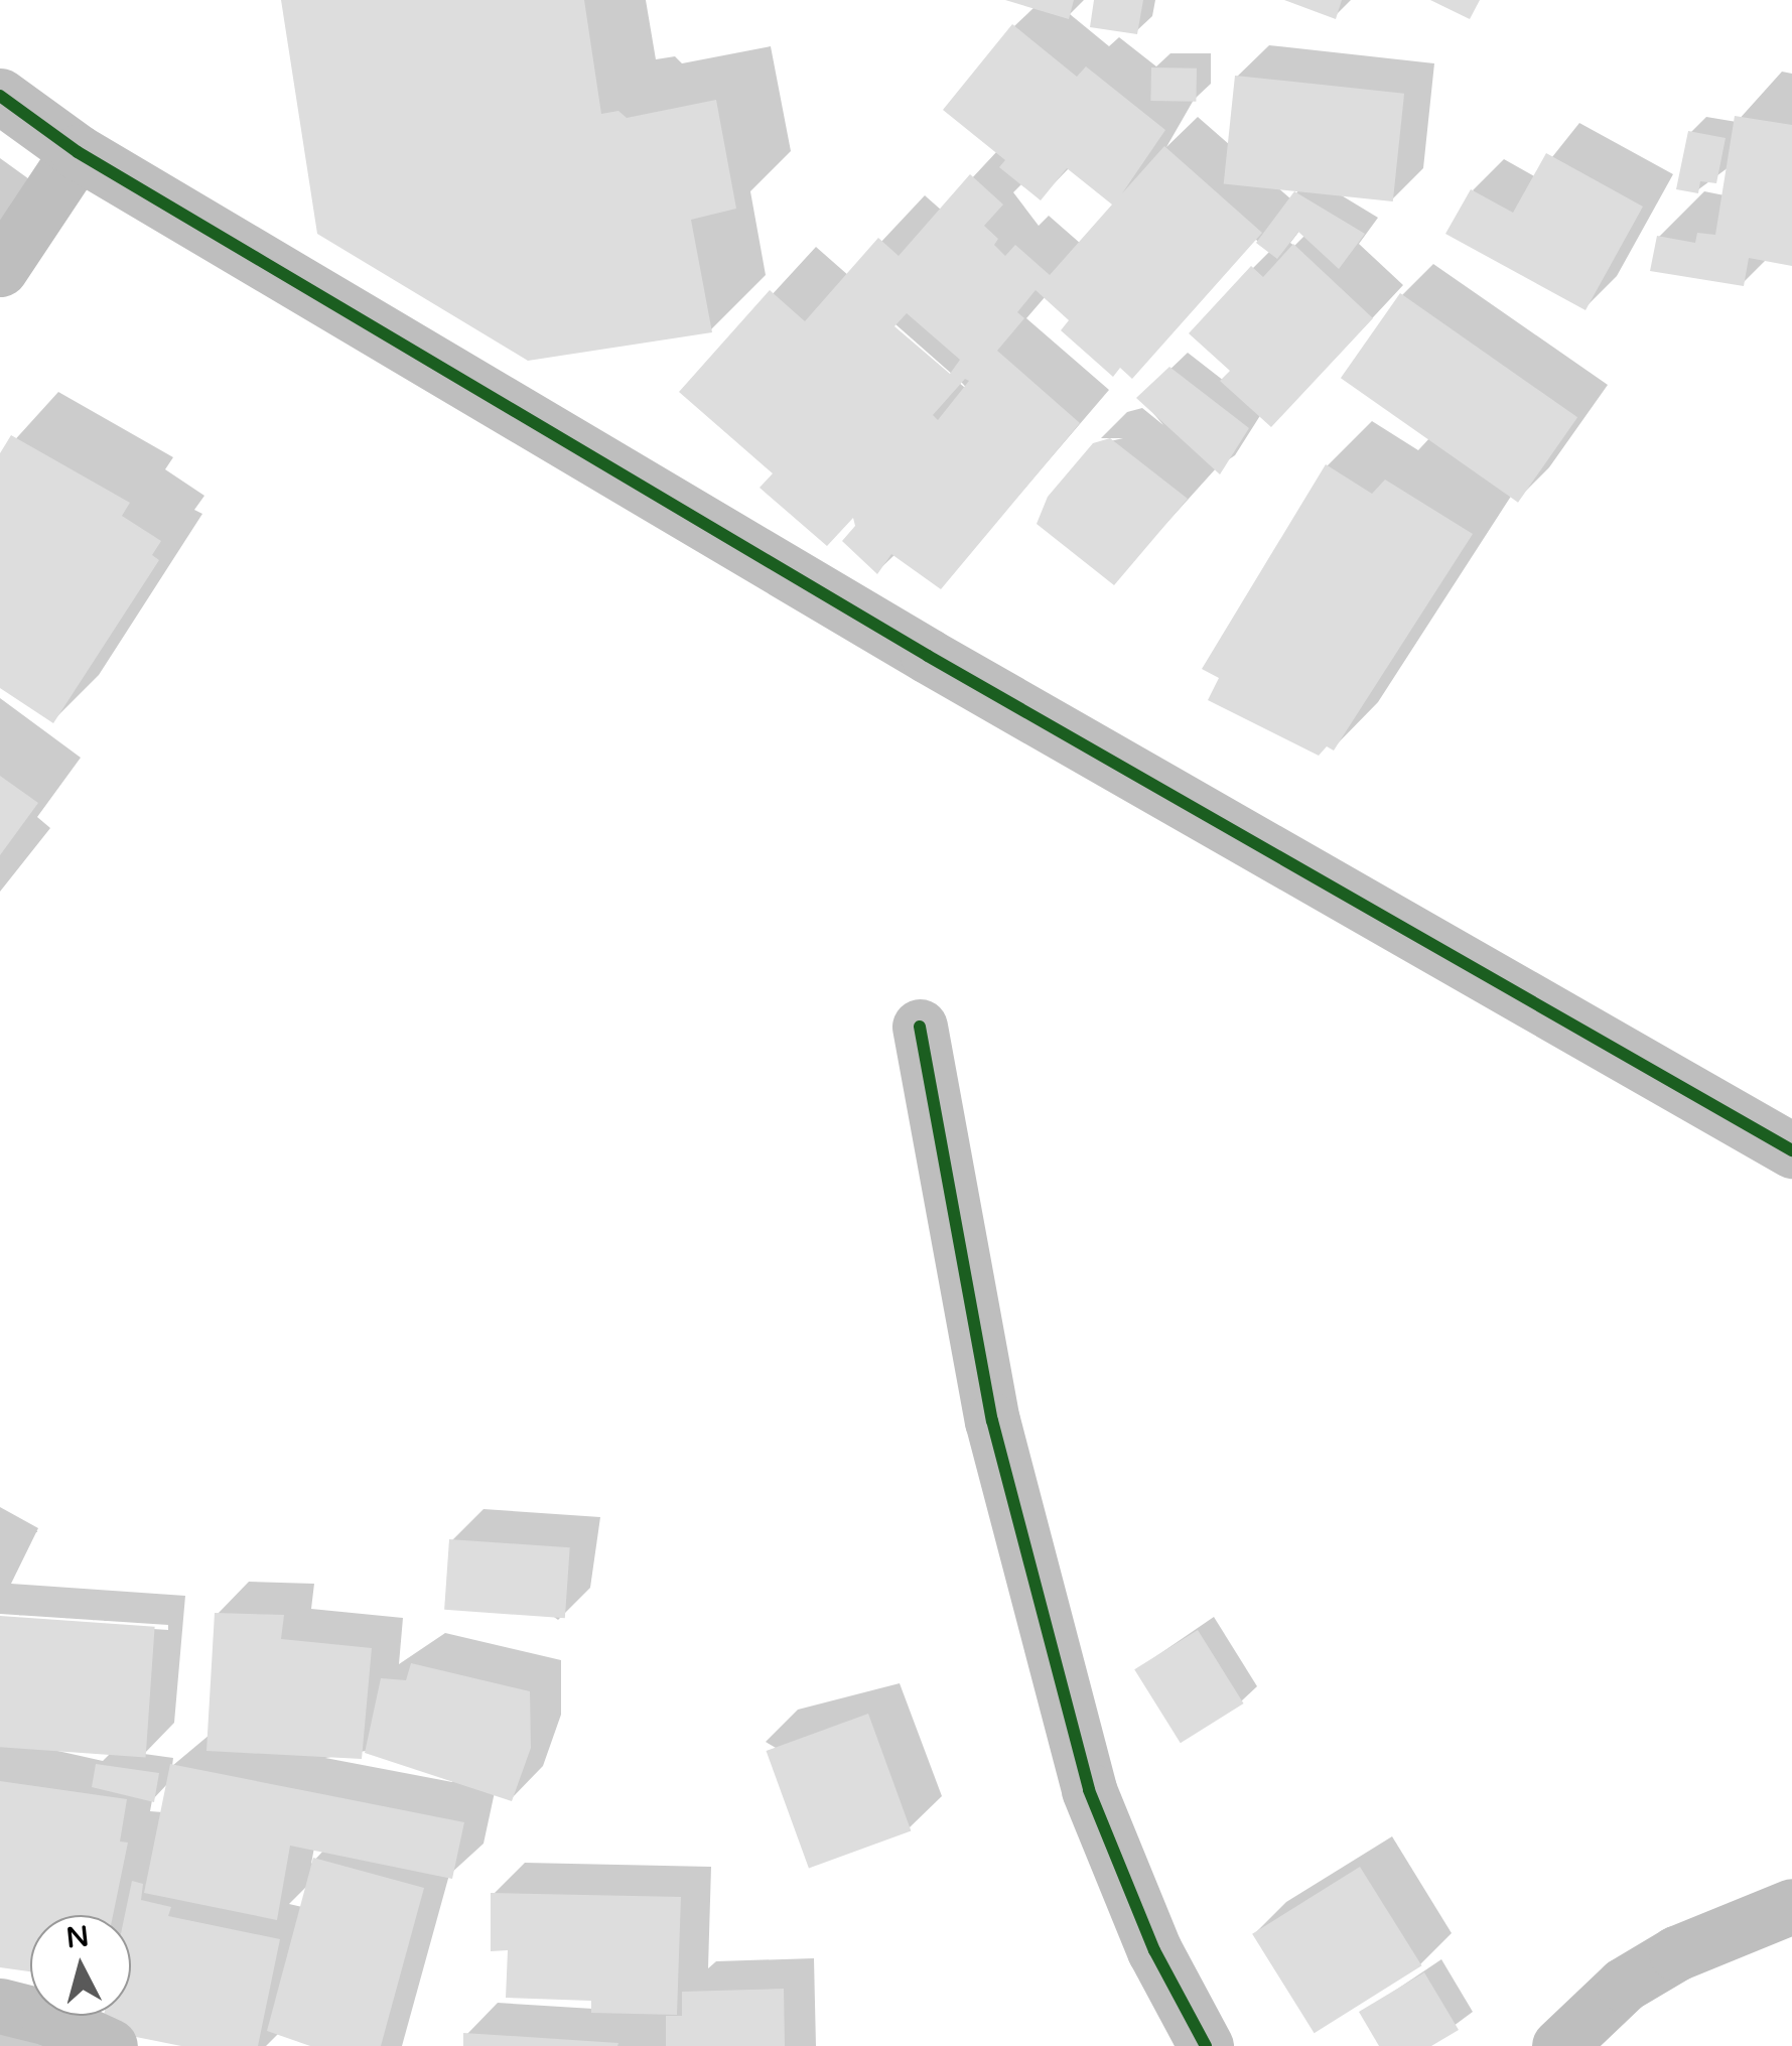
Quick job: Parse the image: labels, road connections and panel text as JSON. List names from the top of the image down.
{
  "north": "top"
}
